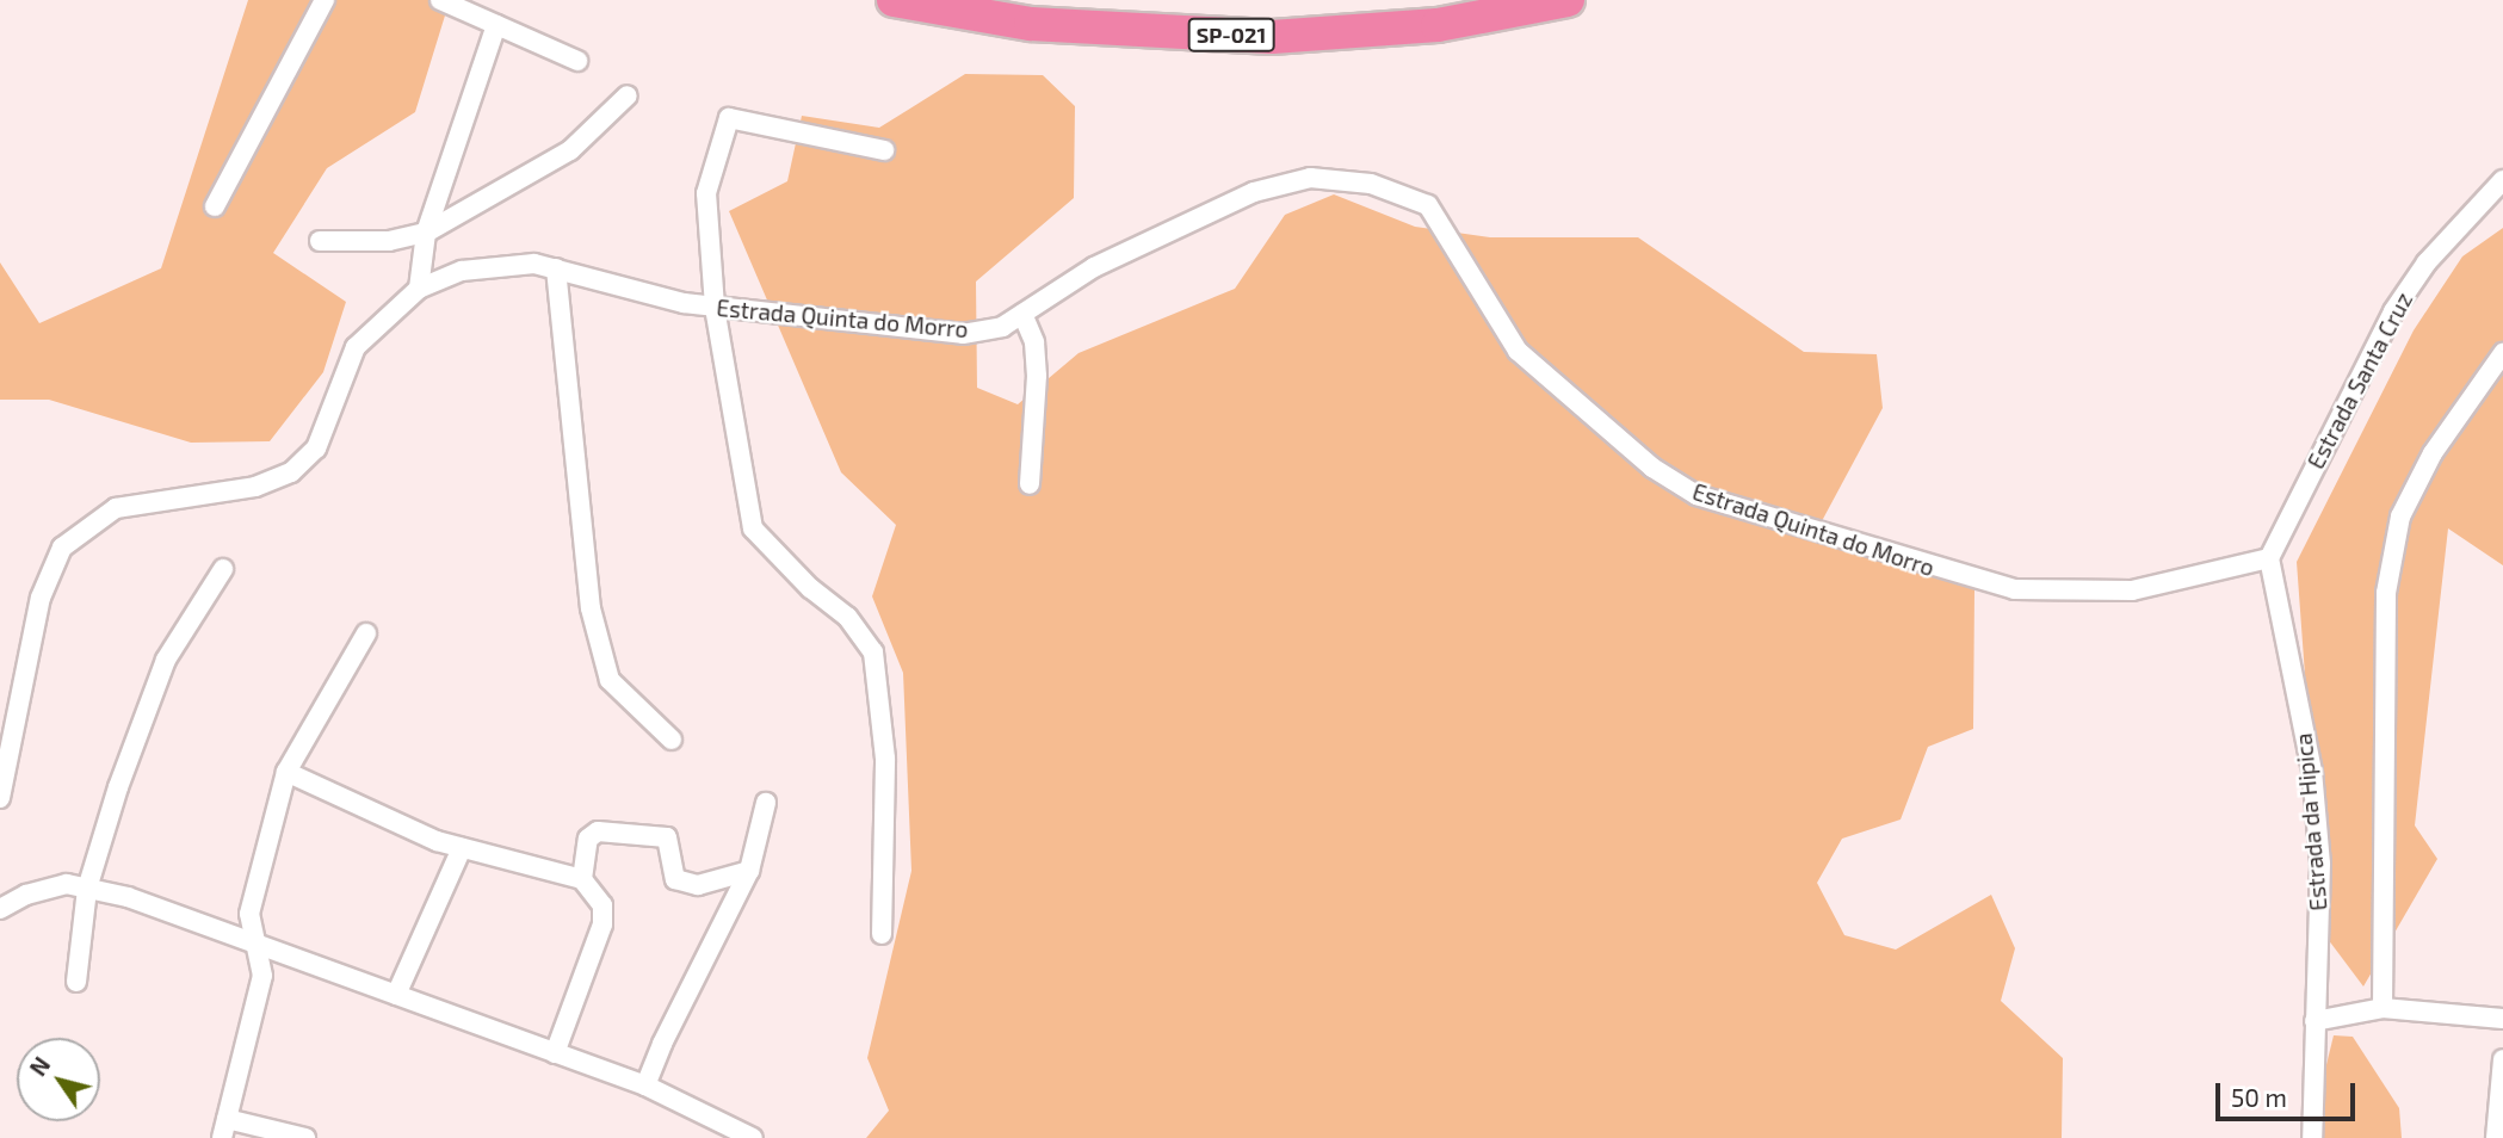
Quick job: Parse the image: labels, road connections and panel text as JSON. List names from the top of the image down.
{
  "streets": {
    "highway": ["SP-021"],
    "street": ["Estrada Quinta do Morro", "Estrada Santa Cruz", "Estrada da Hipica"]
  },
  "crossings": [
    ["Estrada Quinta do Morro", "Estrada Santa Cruz"],
    ["Estrada Quinta do Morro", "Estrada da Hipica"],
    ["Estrada Santa Cruz", "Estrada da Hipica"]
  ],
  "scale_bar": "50 m",
  "north": "top left"
}
